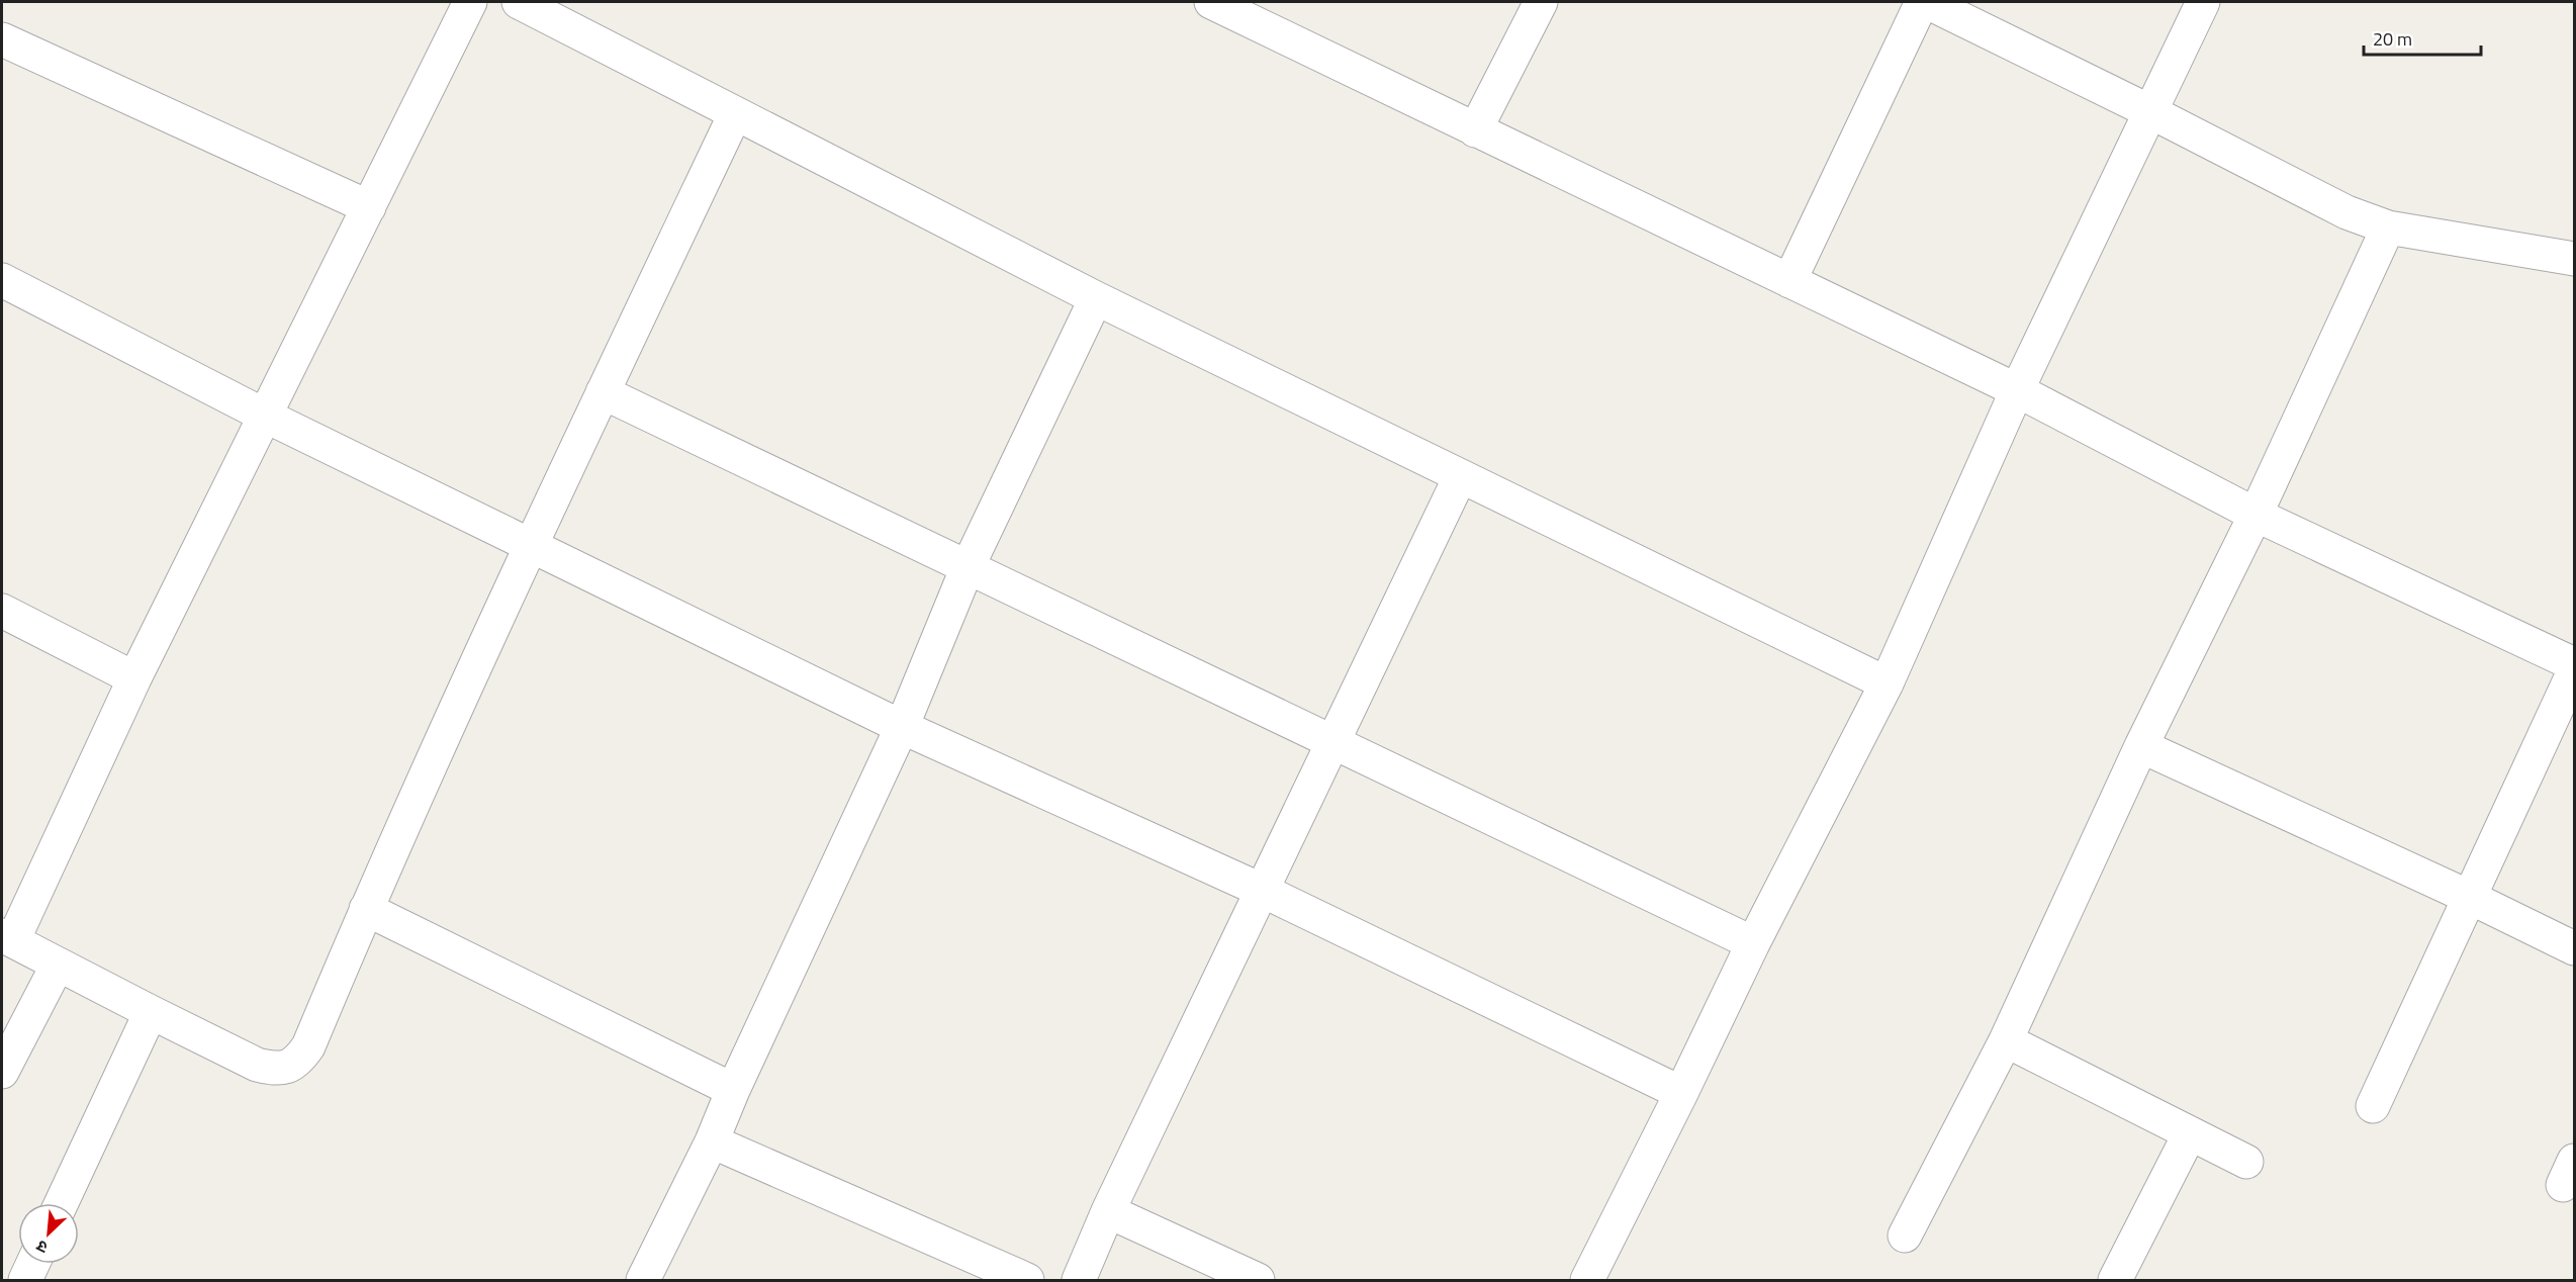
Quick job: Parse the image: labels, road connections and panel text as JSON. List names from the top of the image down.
{
  "scale_bar": "20 m",
  "north": "bottom left"
}
